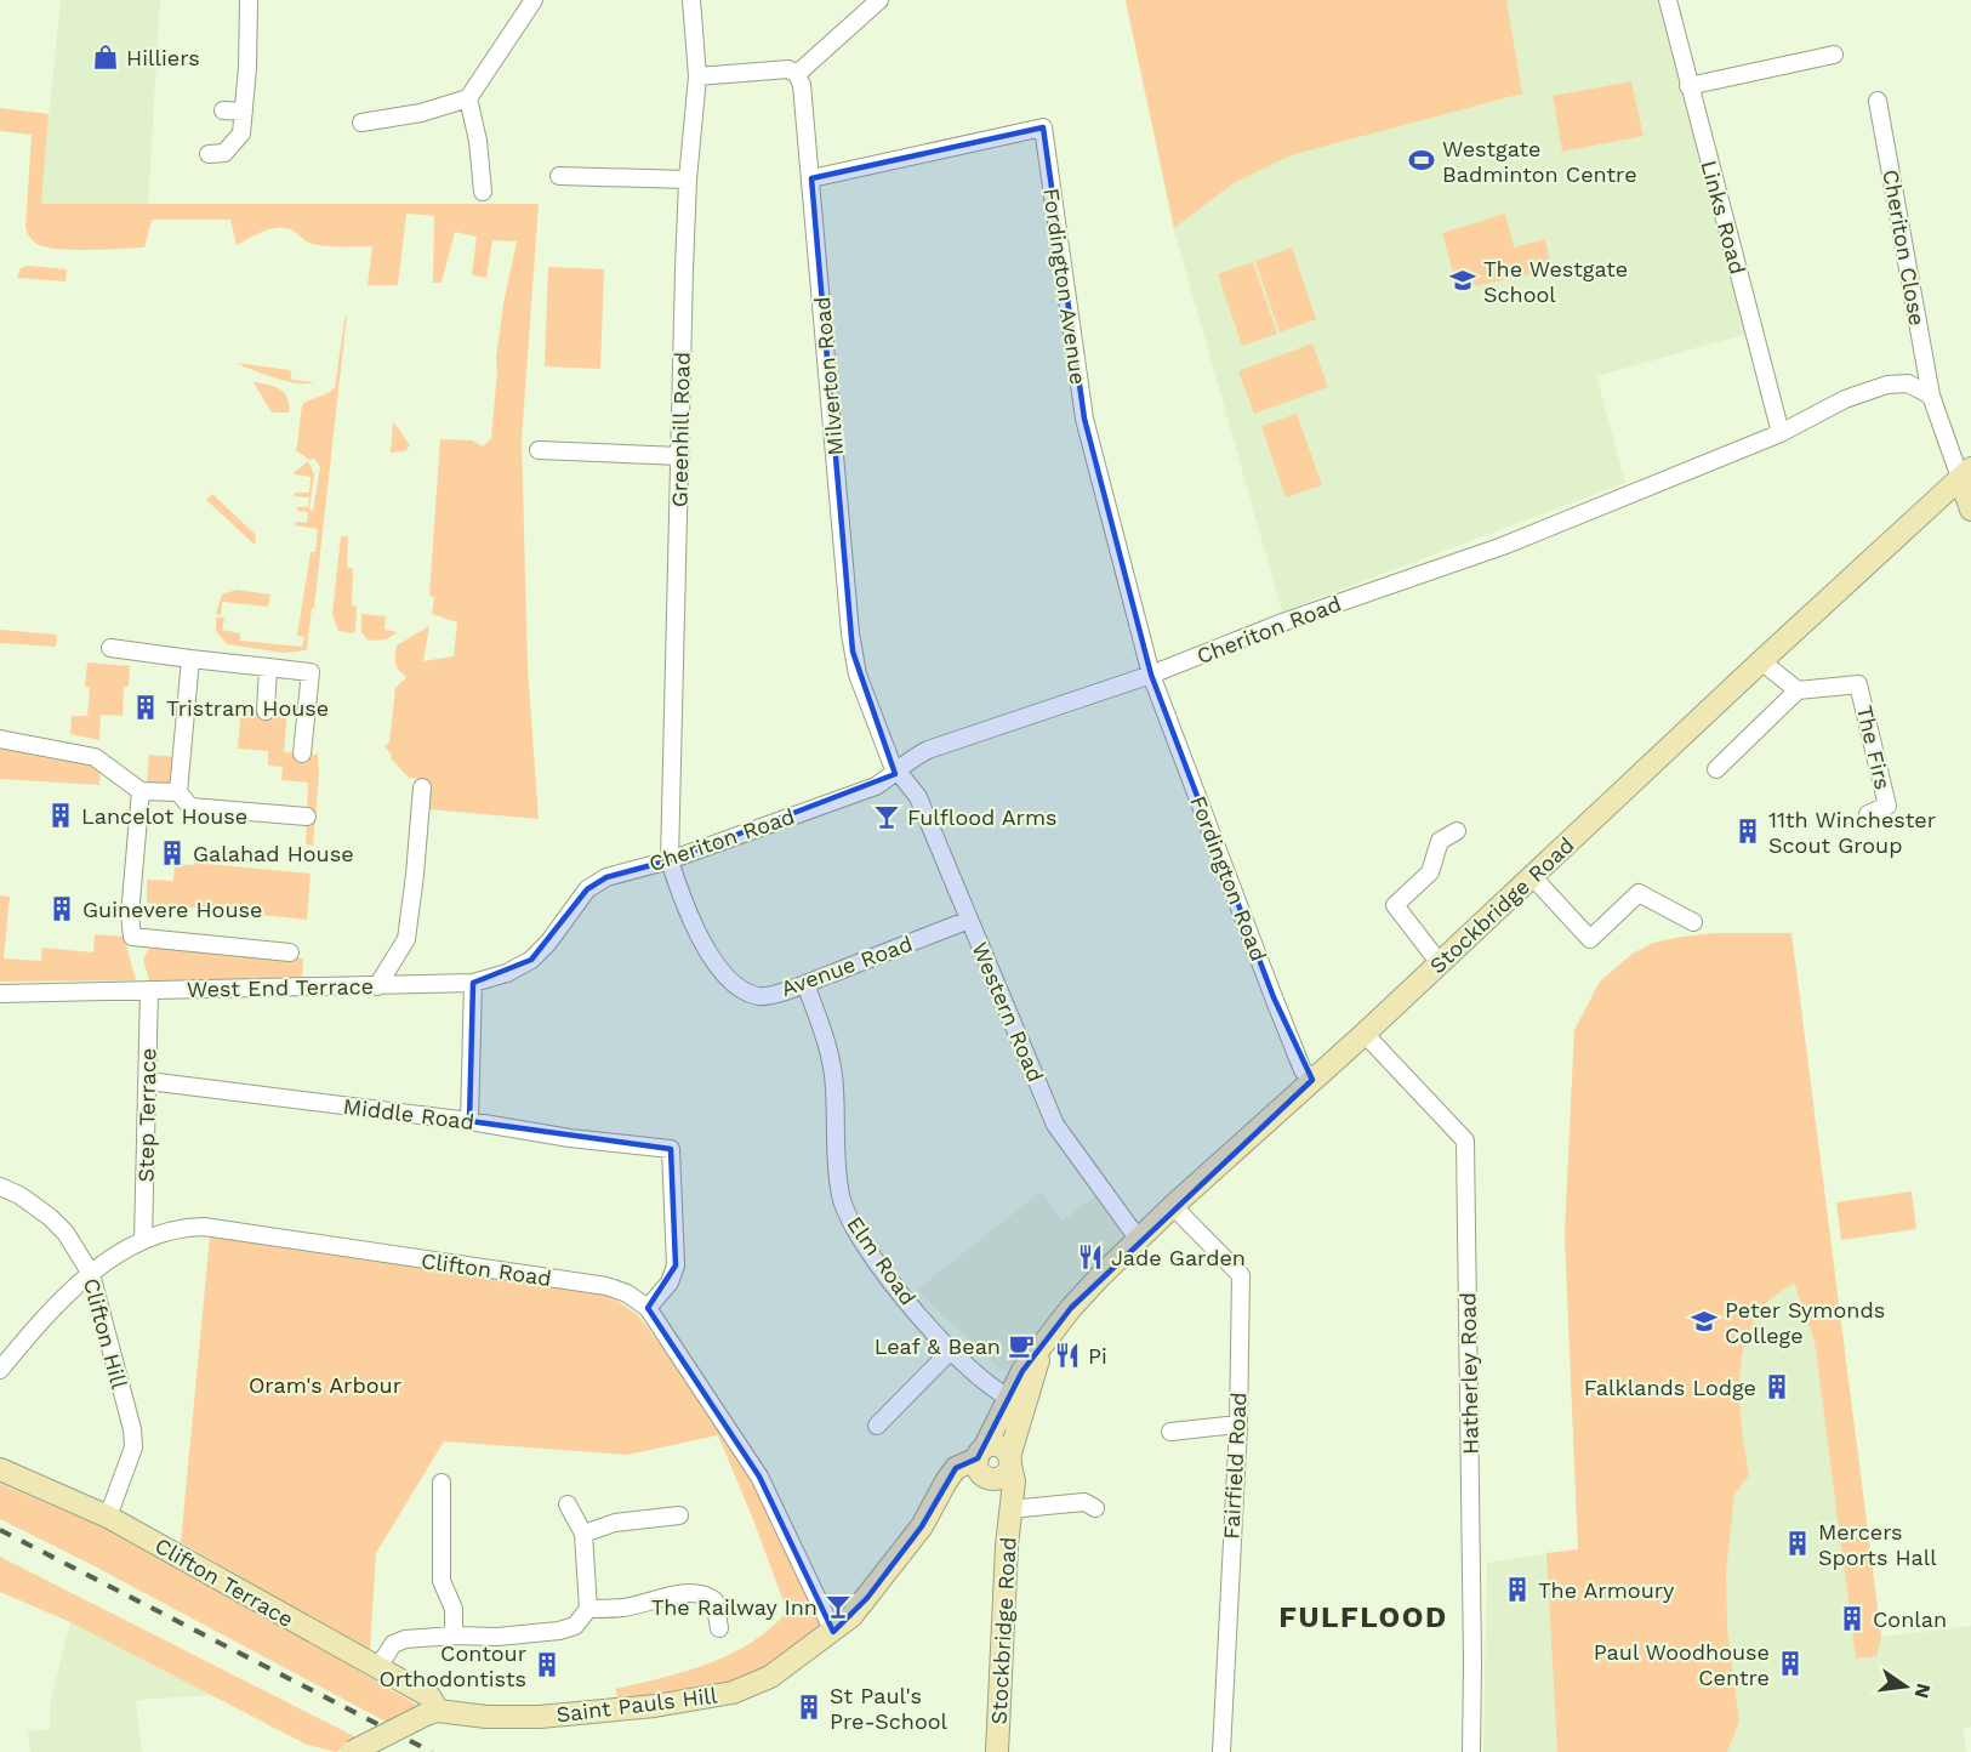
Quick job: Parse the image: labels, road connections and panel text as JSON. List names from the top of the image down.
{
  "streets": {
    "main road": ["Stockbridge Road", "Clifton Terrace", "Saint Pauls Hill"],
    "street": [
      "Links Road",
      "Cheriton Close",
      "Fordington Avenue",
      "Milverton Road",
      "Greenhill Road",
      "Cheriton Road",
      "The Firs",
      "Fordington Road",
      "Avenue Road",
      "West End Terrace",
      "Western Road",
      "Middle Road",
      "Step Terrace",
      "Elm Road",
      "Clifton Road",
      "Clifton Hill",
      "Hatherley Road",
      "Fairfield Road"
    ]
  },
  "crossings": [
    ["Links Road", "Cheriton Road"],
    ["Cheriton Close", "Cheriton Road"],
    ["Fordington Avenue", "Milverton Road"],
    ["Fordington Avenue", "Cheriton Road"],
    ["Fordington Avenue", "Fordington Road"],
    ["Milverton Road", "Cheriton Road"],
    ["Milverton Road", "Western Road"],
    ["Greenhill Road", "Cheriton Road"],
    ["Greenhill Road", "Avenue Road"],
    ["Cheriton Road", "Fordington Road"],
    ["Cheriton Road", "Avenue Road"],
    ["Cheriton Road", "West End Terrace"],
    ["Cheriton Road", "Western Road"],
    ["Fordington Road", "Stockbridge Road"],
    ["Stockbridge Road", "Western Road"],
    ["Stockbridge Road", "Elm Road"],
    ["Stockbridge Road", "Hatherley Road"],
    ["Stockbridge Road", "Fairfield Road"],
    ["Stockbridge Road", "Saint Pauls Hill"],
    ["Avenue Road", "Western Road"],
    ["Avenue Road", "Elm Road"],
    ["West End Terrace", "Step Terrace"],
    ["Middle Road", "Step Terrace"],
    ["Middle Road", "Clifton Road"],
    ["Step Terrace", "Clifton Road"],
    ["Clifton Road", "Clifton Hill"],
    ["Clifton Road", "Saint Pauls Hill"],
    ["Clifton Hill", "Clifton Terrace"],
    ["Clifton Terrace", "Saint Pauls Hill"]
  ],
  "districts": ["FULFLOOD"],
  "parks": ["Oram's Arbour"],
  "places": {
    "shop": ["Hilliers"],
    "sports": ["Westgate Badminton Centre"],
    "school or university": ["The Westgate School", "Peter Symonds College"],
    "building": [
      "Tristram House",
      "Lancelot House",
      "11th Winchester Scout Group",
      "Galahad House",
      "Guinevere House",
      "Falklands Lodge",
      "Mercers Sports Hall",
      "The Armoury",
      "Conlan",
      "Paul Woodhouse Centre",
      "Contour Orthodontists",
      "St Paul's Pre-School"
    ],
    "bar": ["Fulflood Arms", "The Railway Inn"],
    "restaurant": ["Jade Garden", "Pi"],
    "cafe": ["Leaf & Bean"]
  },
  "north": "right"
}
